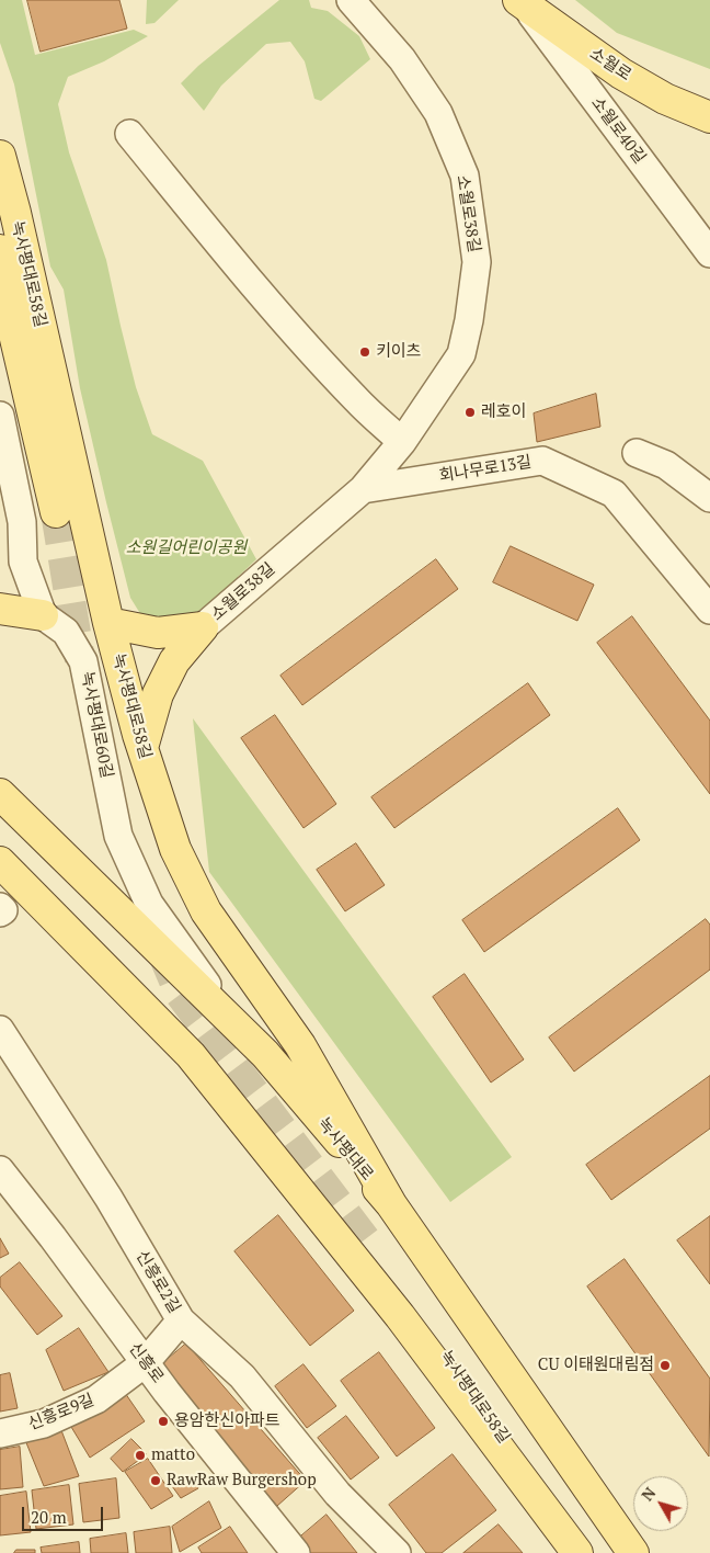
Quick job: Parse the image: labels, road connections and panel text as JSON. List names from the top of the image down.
{
  "streets": {
    "main road": ["소월로", "녹사평대로58길", "녹사평대로"],
    "street": [
      "소월로40길",
      "소월로38길",
      "회나무로13길",
      "녹사평대로60길",
      "신흥로2길",
      "신흥로",
      "신흥로9길"
    ]
  },
  "crossings": [
    ["소월로", "소월로40길"],
    ["소월로38길", "회나무로13길"],
    ["녹사평대로58길", "녹사평대로"],
    ["녹사평대로60길", "녹사평대로"],
    ["신흥로2길", "신흥로9길"],
    ["신흥로", "신흥로9길"]
  ],
  "parks": ["소원길어린이공원"],
  "places": [
    "키이츠",
    "레호이",
    "CU 이태원대림점",
    "용암한신아파트",
    "matto",
    "RawRaw Burgershop"
  ],
  "scale_bar": "20 m",
  "north": "top left"
}
